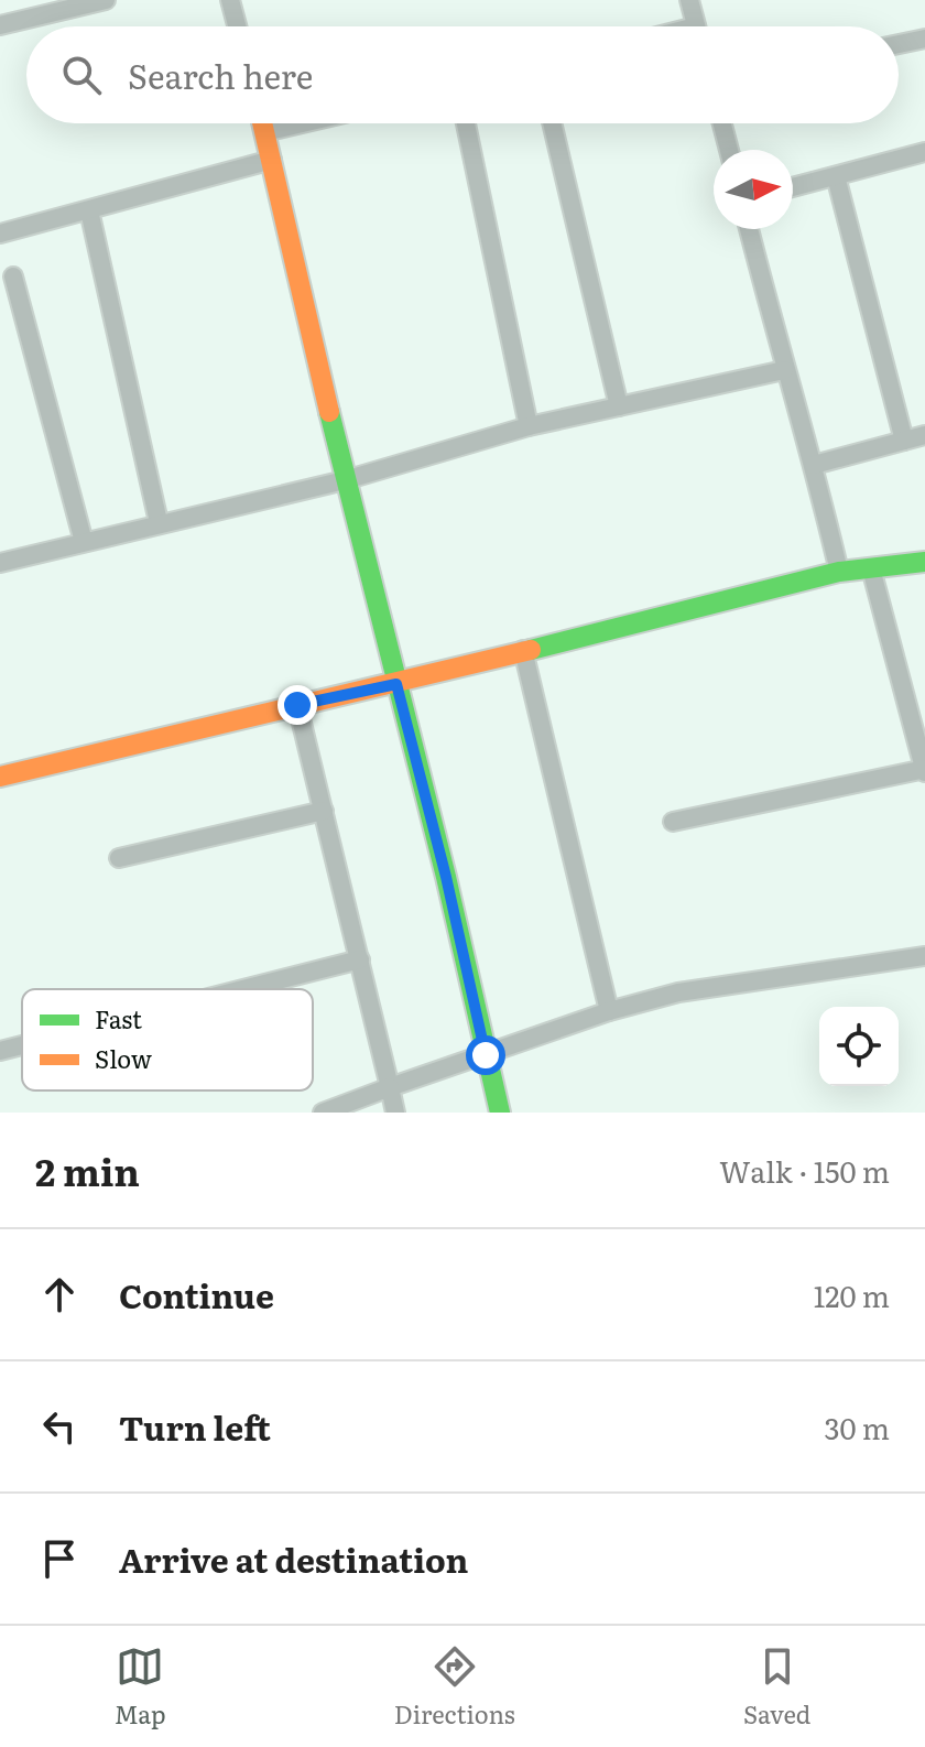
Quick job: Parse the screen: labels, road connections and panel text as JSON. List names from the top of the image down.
{
  "legend": ["Fast", "Slow"],
  "north": "right",
  "page": {
    "search": "Search here",
    "heading": ["2 min", "Walk · 150 m"],
    "list": [
      ["Continue", "120 m"],
      ["Turn left", "30 m"],
      "Arrive at destination"
    ],
    "nav": ["Map", "Directions", "Saved"]
  }
}
